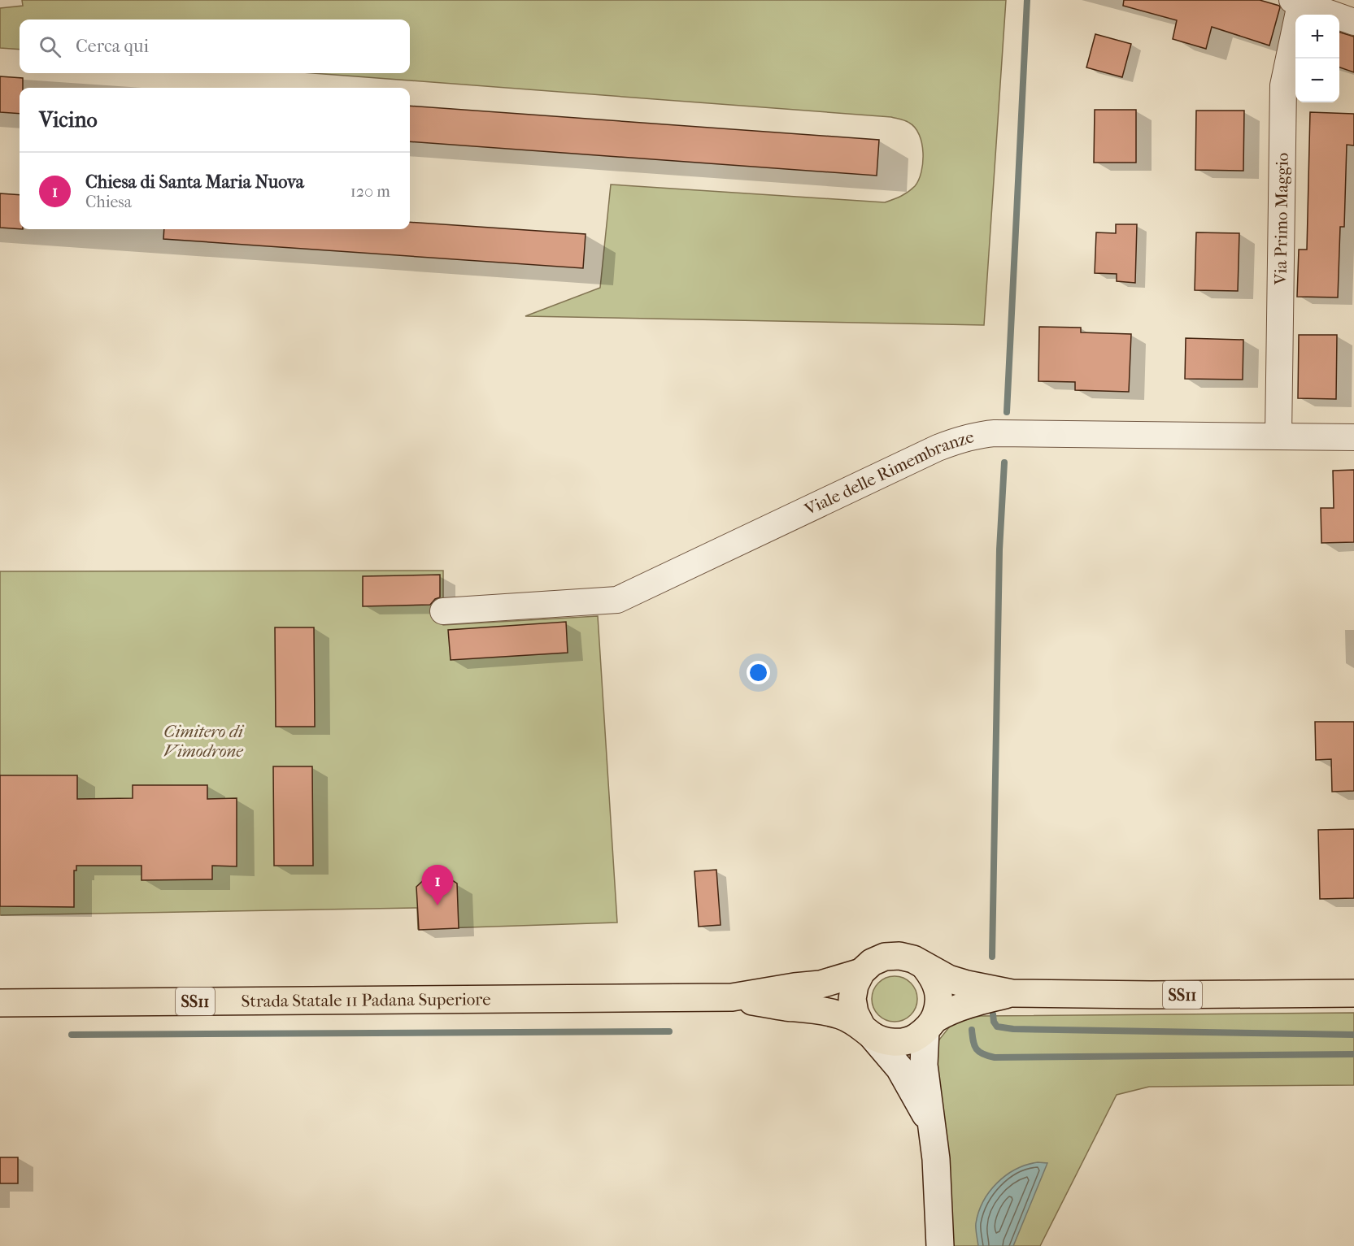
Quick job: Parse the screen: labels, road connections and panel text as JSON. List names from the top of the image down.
{
  "streets": {
    "main road": ["SS11", "Strada Statale 11 Padana Superiore"],
    "street": ["Via Primo Maggio", "Viale delle Rimembranze"]
  },
  "crossings": [
    ["Via Primo Maggio", "Viale delle Rimembranze"]
  ],
  "parks": ["Cimitero di Vimodrone"],
  "page": {
    "map_buttons": ["+", "−"],
    "search": "Cerca qui",
    "heading": "Vicino",
    "list": [
      {
        "mark": "1",
        "name": "Chiesa di Santa Maria Nuova",
        "note": "Chiesa",
        "value": "120 m"
      }
    ],
    "pins": "1"
  }
}
